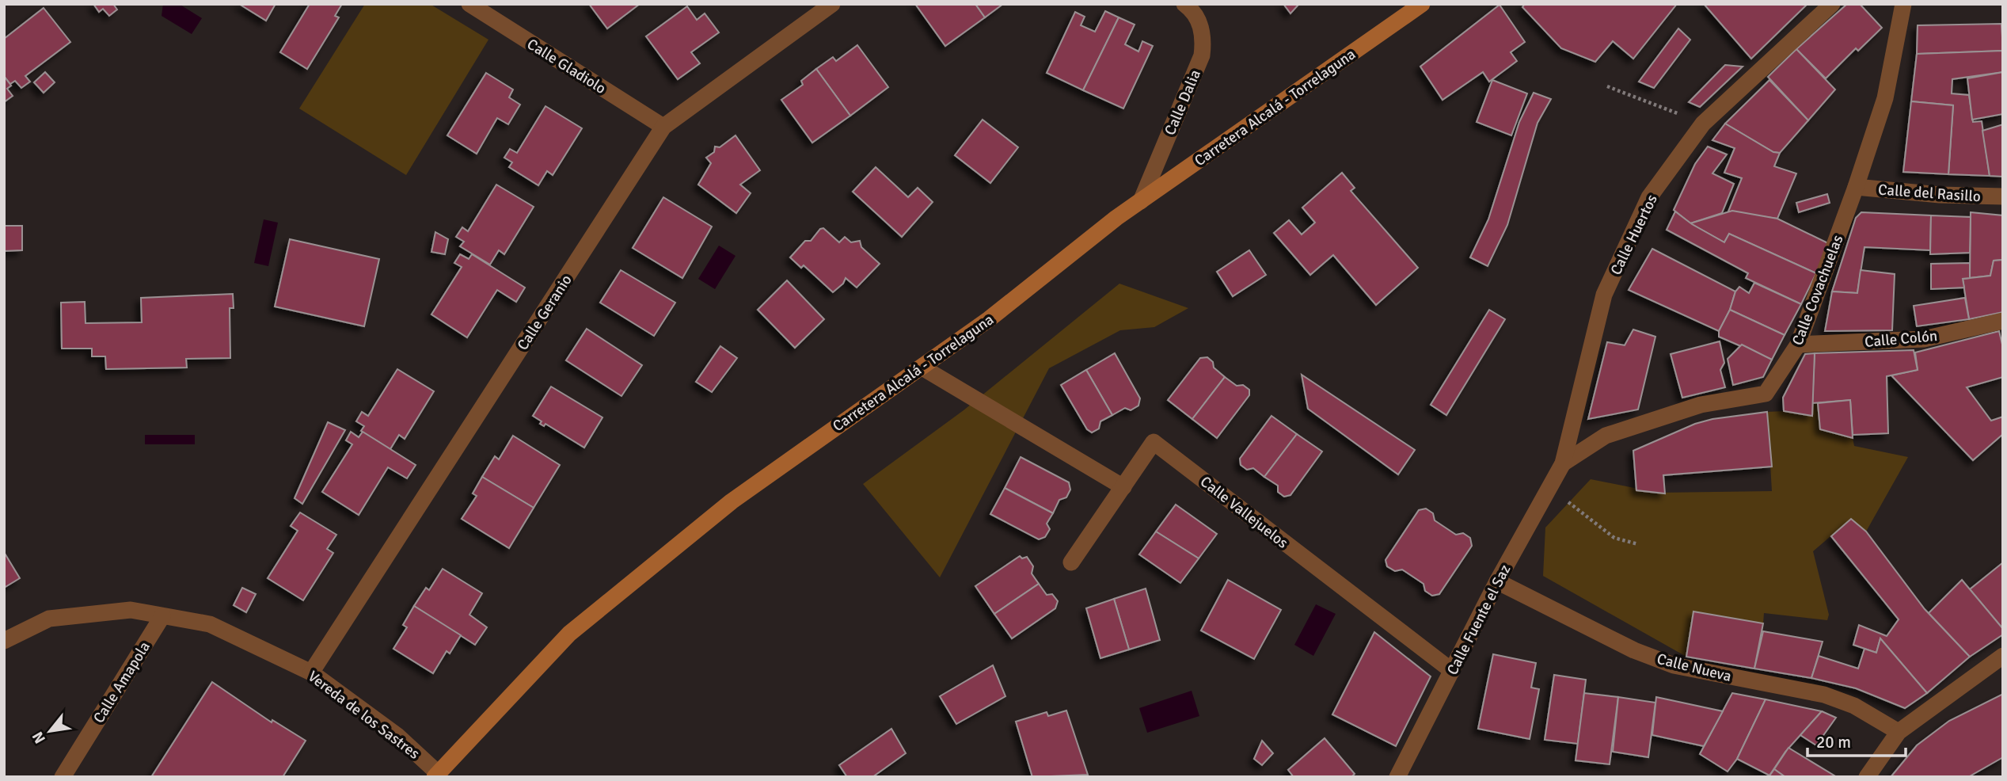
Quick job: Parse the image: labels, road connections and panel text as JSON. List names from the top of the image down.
{
  "streets": {
    "street": [
      "Calle Gladiolo",
      "Calle Dalia",
      "Carretera Alcalá - Torrelaguna",
      "Calle del Rasillo",
      "Calle Huertos",
      "Calle Covachuelas",
      "Calle Geranio",
      "Calle Colón",
      "Calle Vallejuelos",
      "Calle Fuente el Saz",
      "Calle Nueva",
      "Calle Amapola",
      "Vereda de los Sastres"
    ]
  },
  "crossings": [
    ["Calle Gladiolo", "Calle Geranio"],
    ["Calle Dalia", "Carretera Alcalá - Torrelaguna"],
    ["Carretera Alcalá - Torrelaguna", "Vereda de los Sastres"],
    ["Calle del Rasillo", "Calle Covachuelas"],
    ["Calle Huertos", "Calle Covachuelas"],
    ["Calle Huertos", "Calle Fuente el Saz"],
    ["Calle Covachuelas", "Calle Colón"],
    ["Calle Covachuelas", "Calle Fuente el Saz"],
    ["Calle Geranio", "Vereda de los Sastres"],
    ["Calle Vallejuelos", "Calle Fuente el Saz"],
    ["Calle Fuente el Saz", "Calle Nueva"],
    ["Calle Amapola", "Vereda de los Sastres"]
  ],
  "scale_bar": "20 m",
  "north": "bottom left"
}
